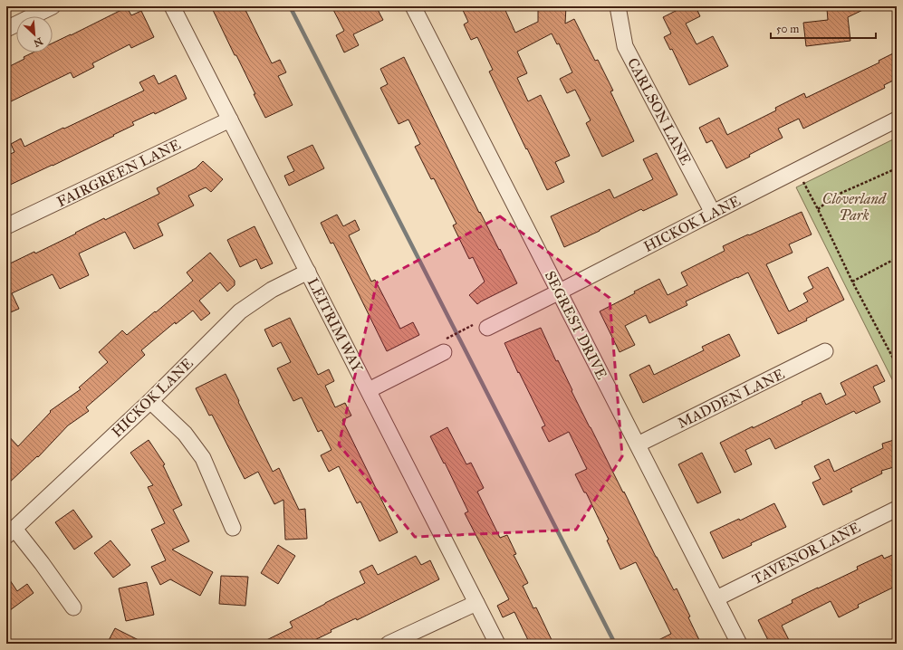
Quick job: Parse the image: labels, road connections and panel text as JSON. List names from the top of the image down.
{
  "streets": {
    "street": [
      "CARLSON LANE",
      "FAIRGREEN LANE",
      "HICKOK LANE",
      "LEITRIM WAY",
      "SEGREST DRIVE",
      "MADDEN LANE",
      "TAVENOR LANE"
    ]
  },
  "crossings": [
    ["CARLSON LANE", "HICKOK LANE"],
    ["FAIRGREEN LANE", "LEITRIM WAY"],
    ["HICKOK LANE", "LEITRIM WAY"],
    ["HICKOK LANE", "SEGREST DRIVE"],
    ["SEGREST DRIVE", "MADDEN LANE"],
    ["SEGREST DRIVE", "TAVENOR LANE"]
  ],
  "parks": ["Cloverland Park"],
  "scale_bar": "50 m",
  "north": "bottom right"
}
